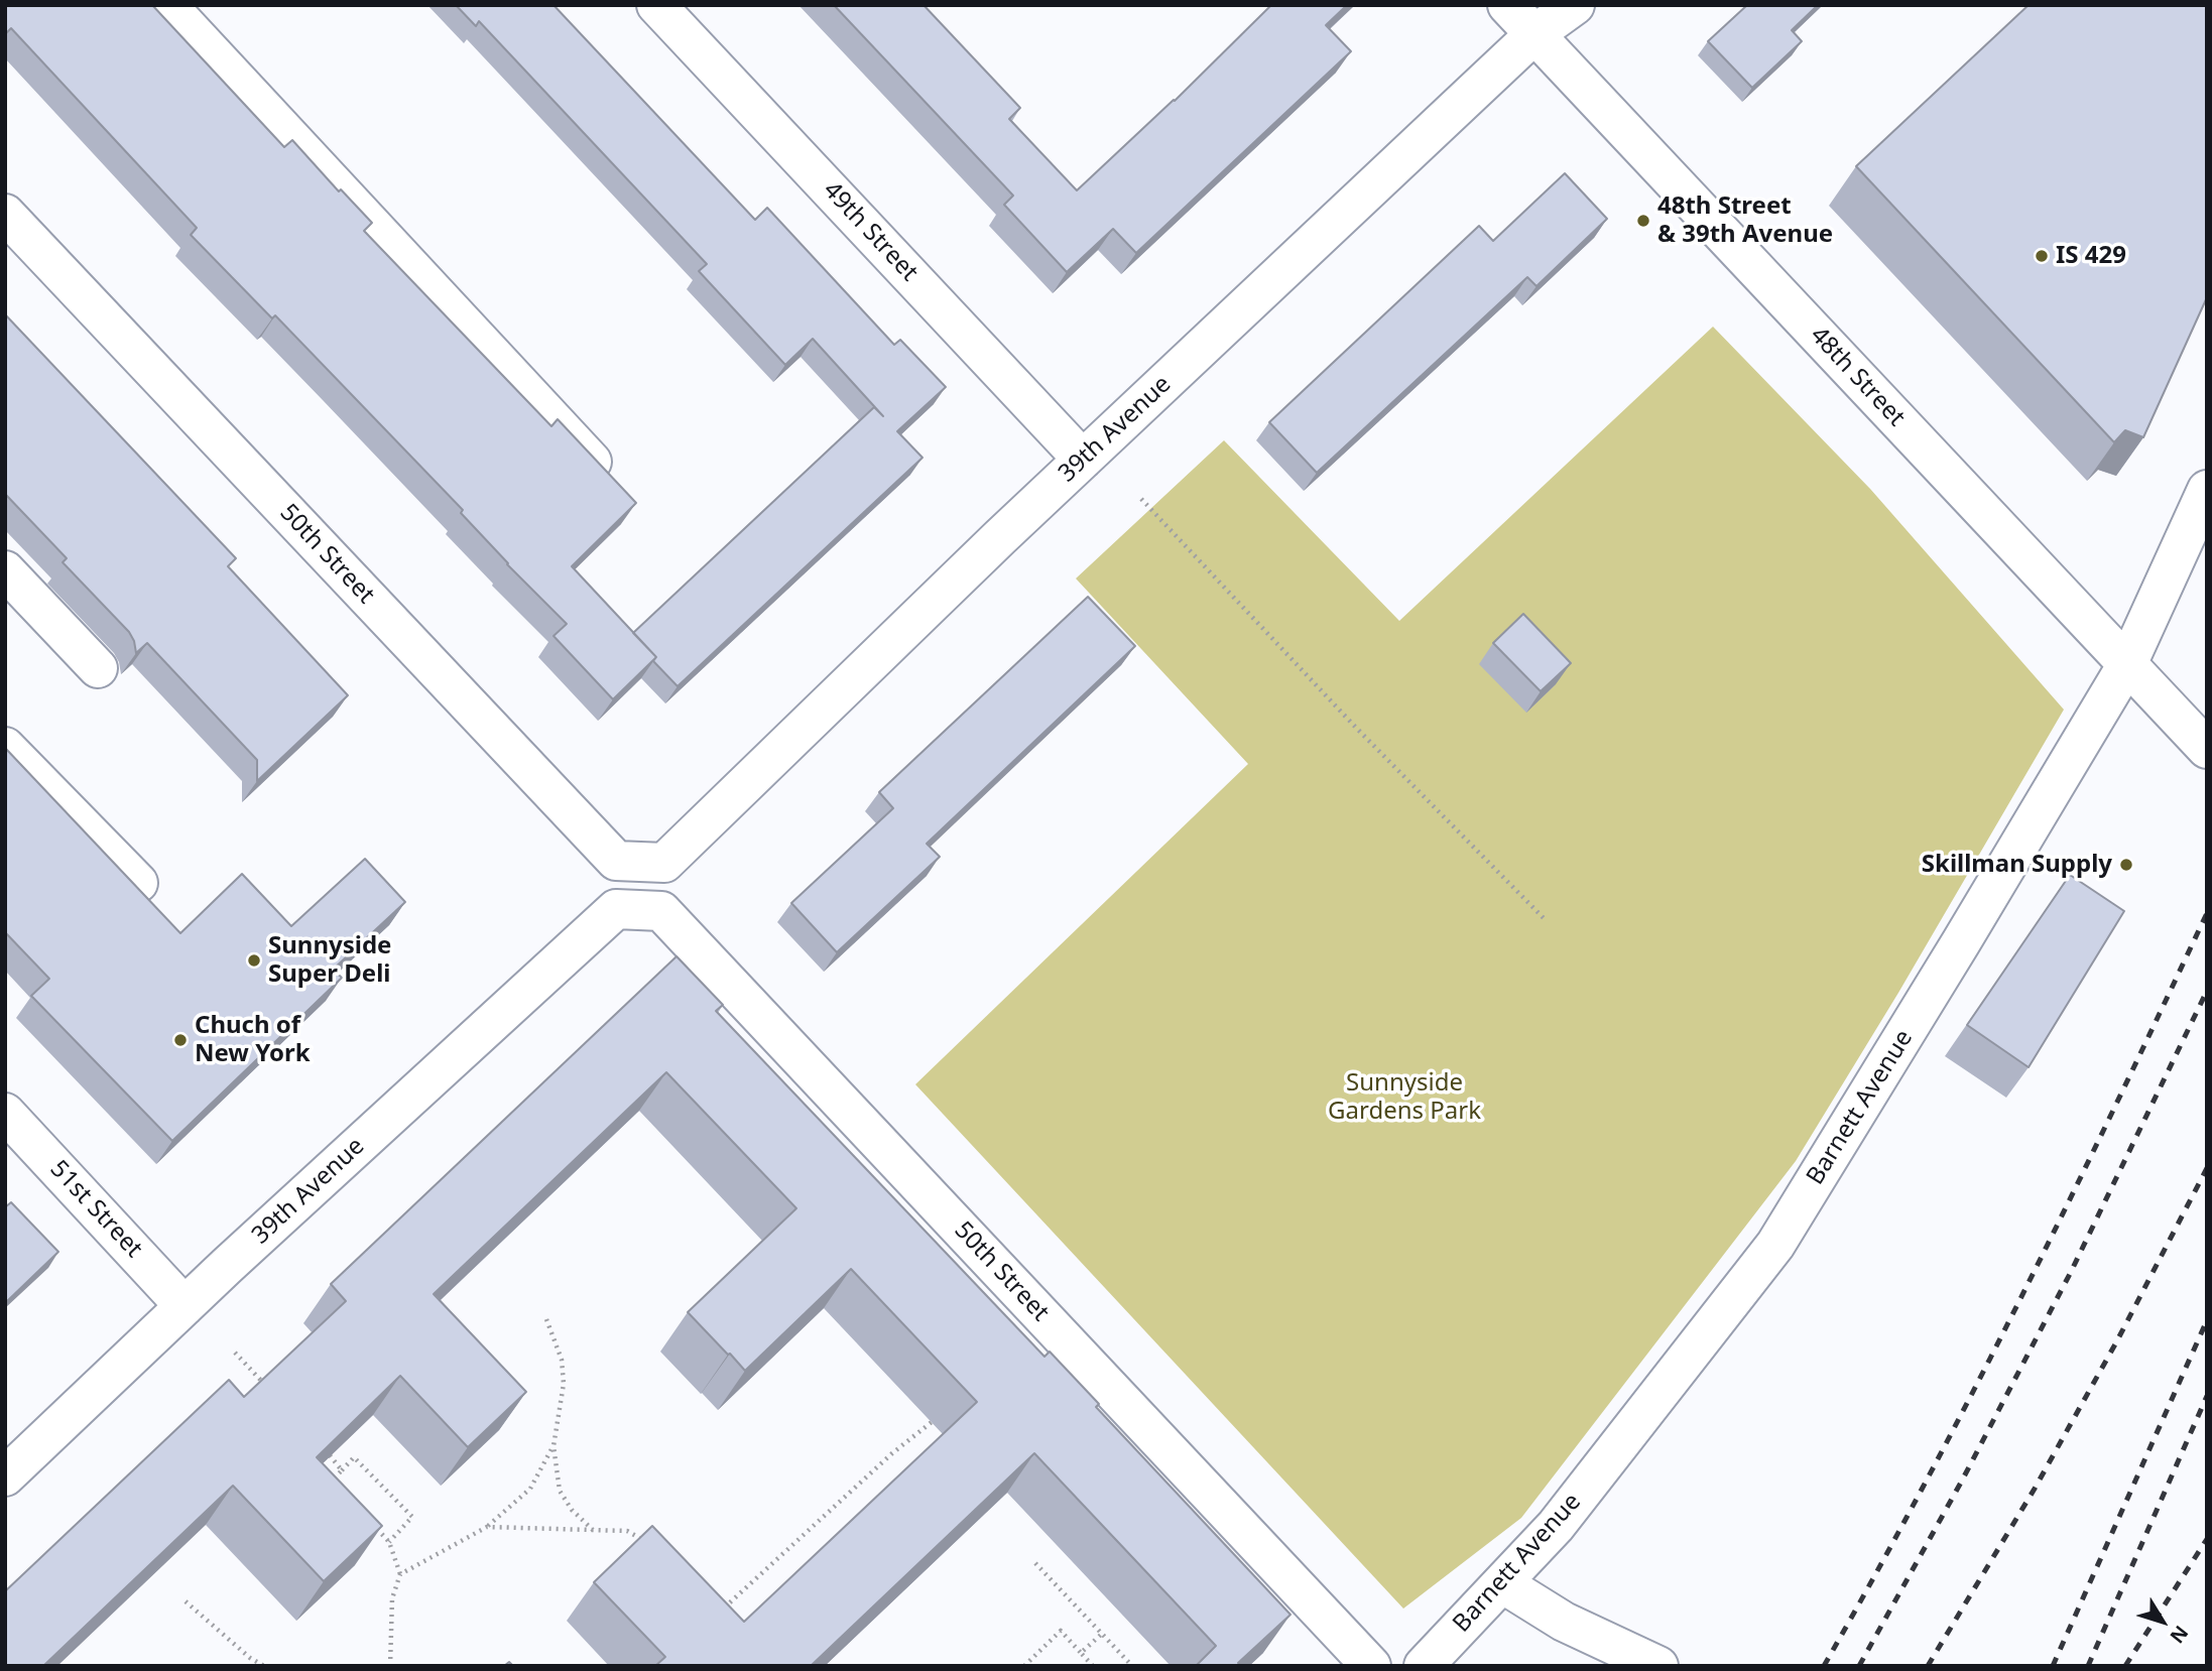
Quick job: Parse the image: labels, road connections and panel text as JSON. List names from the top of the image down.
{
  "streets": {
    "street": [
      "49th Street",
      "48th Street",
      "39th Avenue",
      "50th Street",
      "Barnett Avenue",
      "51st Street"
    ]
  },
  "crossings": [
    ["49th Street", "39th Avenue"],
    ["48th Street", "39th Avenue"],
    ["48th Street", "Barnett Avenue"],
    ["39th Avenue", "50th Street"],
    ["39th Avenue", "51st Street"]
  ],
  "parks": ["Sunnyside Gardens Park"],
  "places": [
    "48th Street & 39th Avenue",
    "IS 429",
    "Skillman Supply",
    "Sunnyside Super Deli",
    "Chuch of New York"
  ],
  "north": "bottom right"
}
